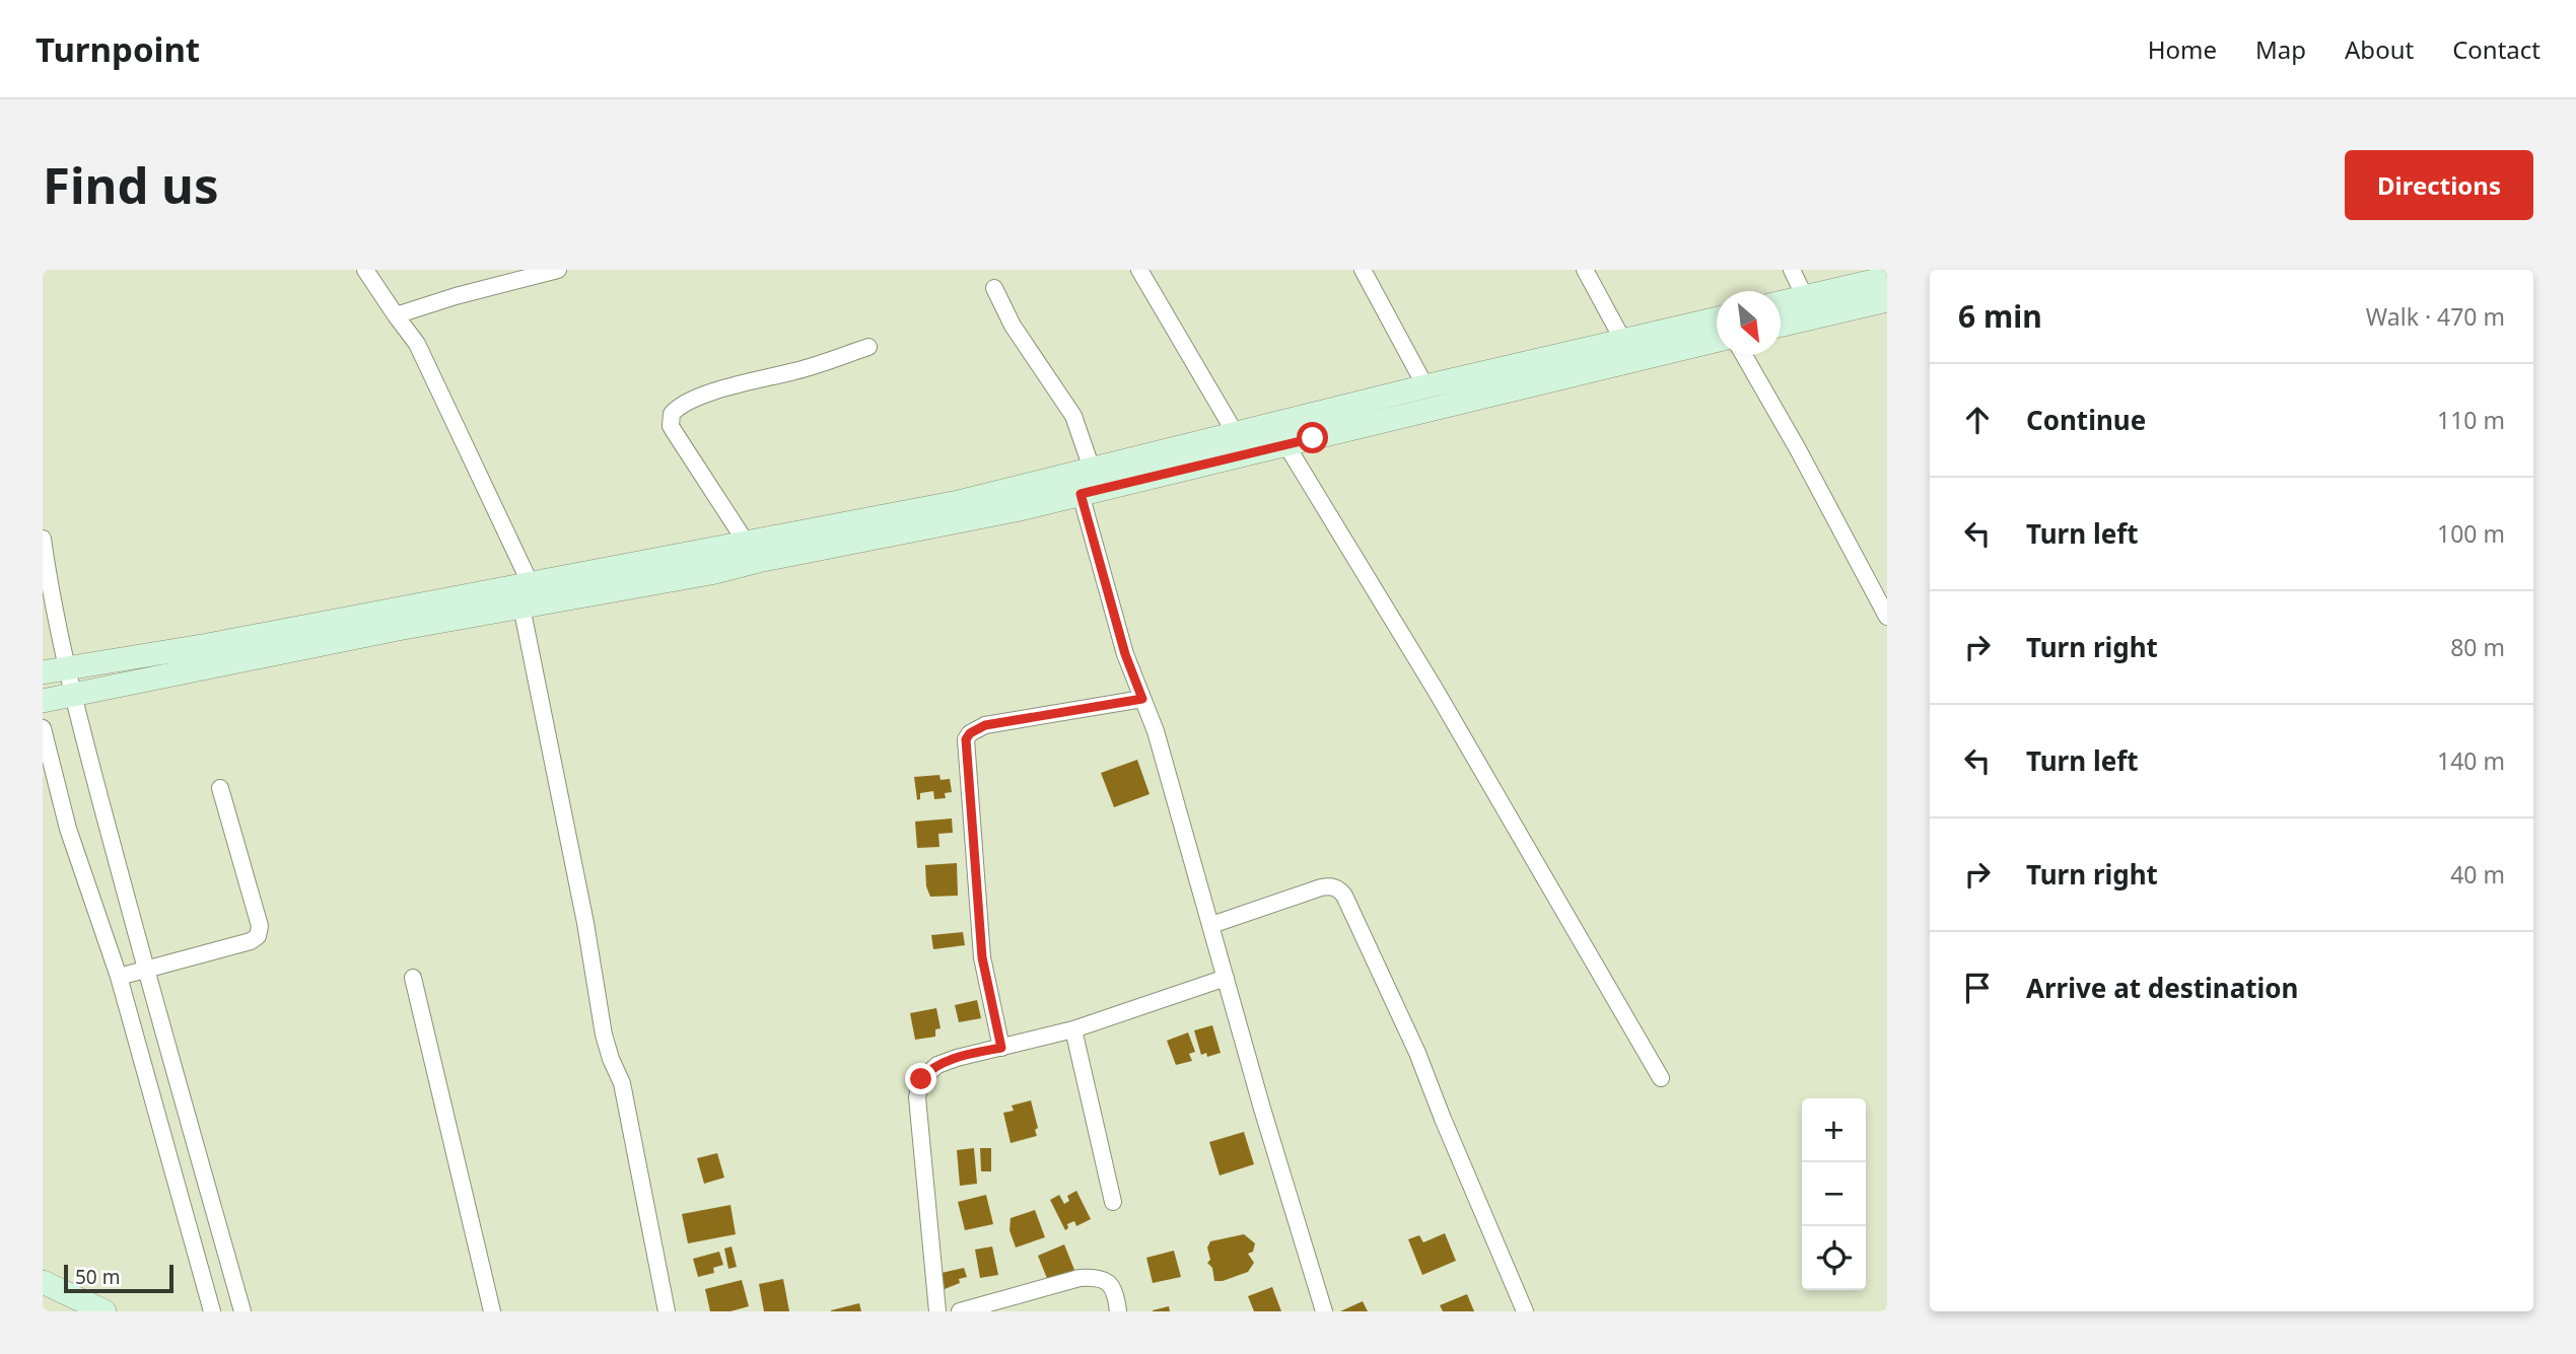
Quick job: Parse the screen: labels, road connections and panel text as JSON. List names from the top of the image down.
{
  "scale_bar": "50 m",
  "north": "bottom right",
  "page": {
    "header": "Turnpoint",
    "nav": [
      "Home",
      "Map",
      "About",
      "Contact"
    ],
    "buttons": "Directions",
    "title": "Find us",
    "heading": ["6 min", "Walk · 470 m"],
    "list": [
      ["Continue", "110 m"],
      ["Turn left", "100 m"],
      ["Turn right", "80 m"],
      ["Turn left", "140 m"],
      ["Turn right", "40 m"],
      "Arrive at destination"
    ],
    "map_buttons": ["+", "−"],
    "scale": "50 m"
  }
}
